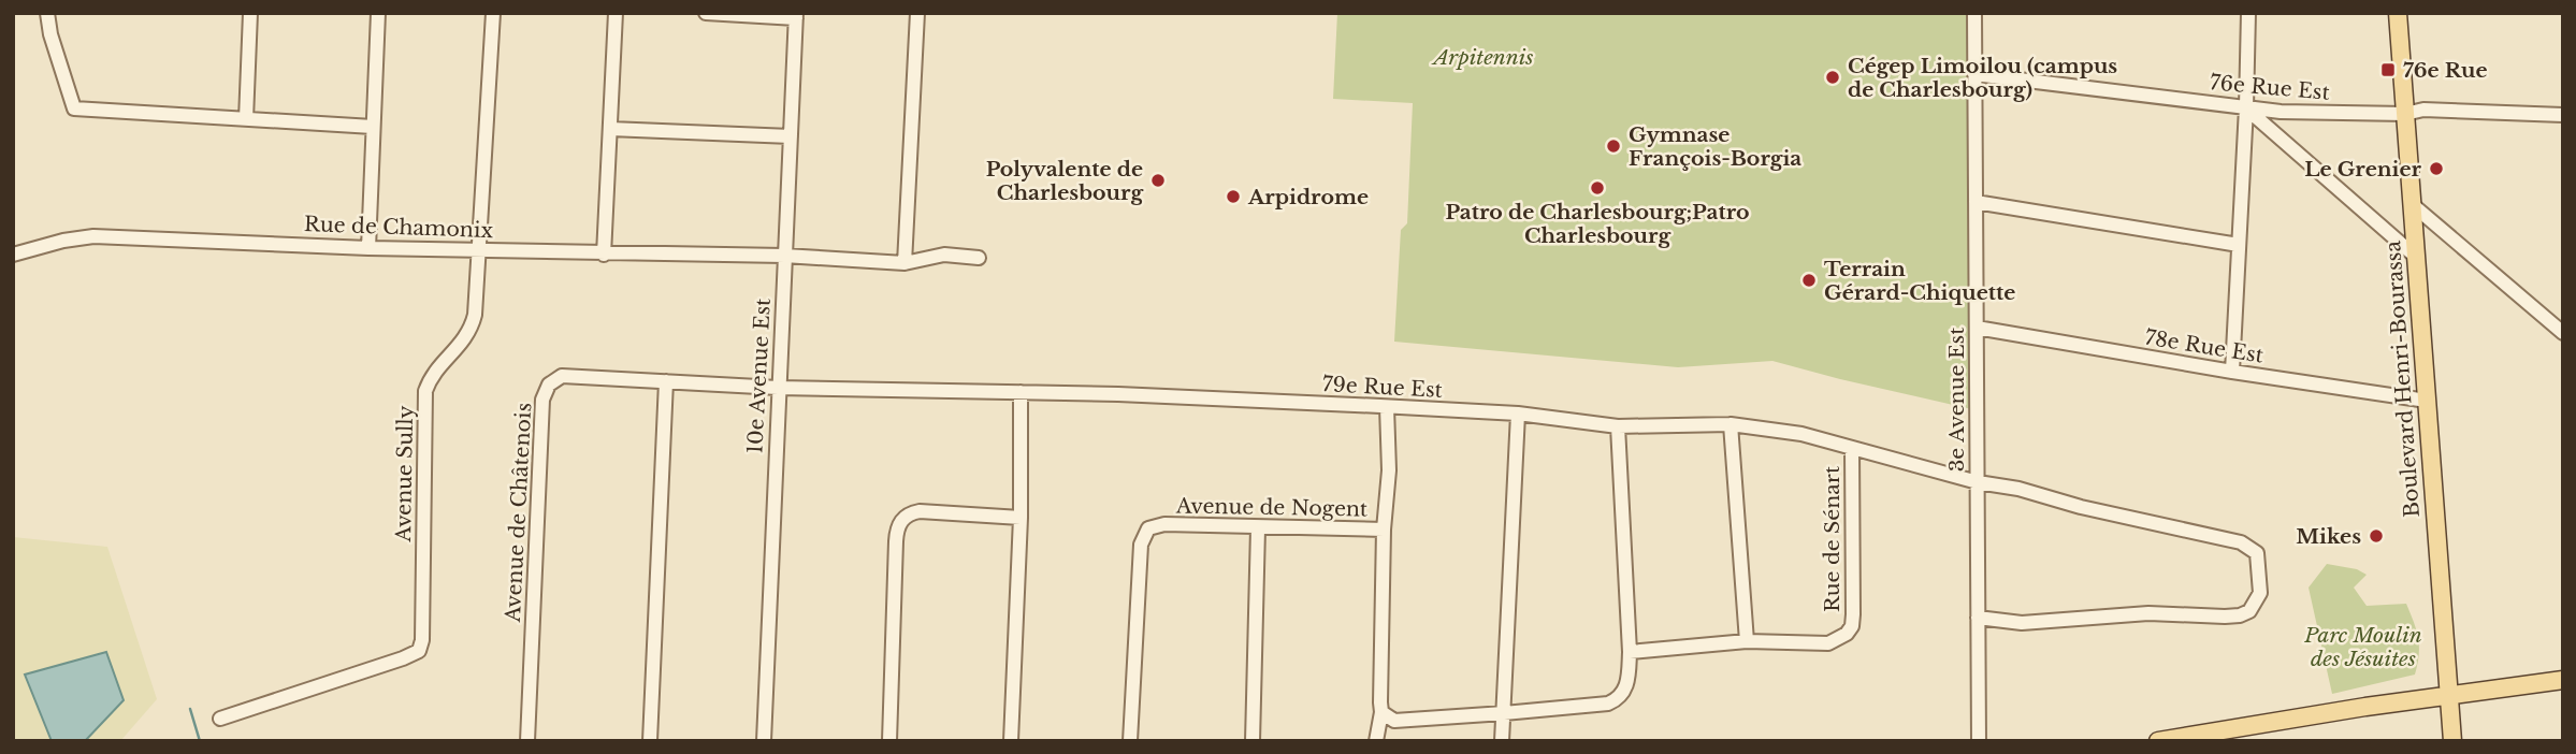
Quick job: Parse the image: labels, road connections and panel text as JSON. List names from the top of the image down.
{
  "streets": {
    "main road": ["Boulevard Henri-Bourassa"],
    "street": [
      "76e Rue Est",
      "Rue de Chamonix",
      "78e Rue Est",
      "10e Avenue Est",
      "79e Rue Est",
      "3e Avenue Est",
      "Avenue Sully",
      "Avenue de Nogent",
      "Avenue de Châtenois",
      "Rue de Sénart"
    ]
  },
  "crossings": [
    ["76e Rue Est", "Boulevard Henri-Bourassa"],
    ["76e Rue Est", "3e Avenue Est"],
    ["Rue de Chamonix", "10e Avenue Est"],
    ["Rue de Chamonix", "Avenue Sully"],
    ["78e Rue Est", "Boulevard Henri-Bourassa"],
    ["78e Rue Est", "3e Avenue Est"],
    ["10e Avenue Est", "79e Rue Est"],
    ["10e Avenue Est", "Avenue de Châtenois"],
    ["79e Rue Est", "3e Avenue Est"],
    ["79e Rue Est", "Avenue de Châtenois"],
    ["79e Rue Est", "Rue de Sénart"]
  ],
  "parks": ["Arpitennis", "Parc Moulin des Jésuites"],
  "places": {
    "transit": ["76e Rue"],
    "other": [
      "Cégep Limoilou (campus de Charlesbourg)",
      "Gymnase François-Borgia",
      "Le Grenier",
      "Polyvalente de Charlesbourg",
      "Patro de Charlesbourg;Patro Charlesbourg",
      "Arpidrome",
      "Terrain Gérard-Chiquette",
      "Mikes"
    ]
  }
}
